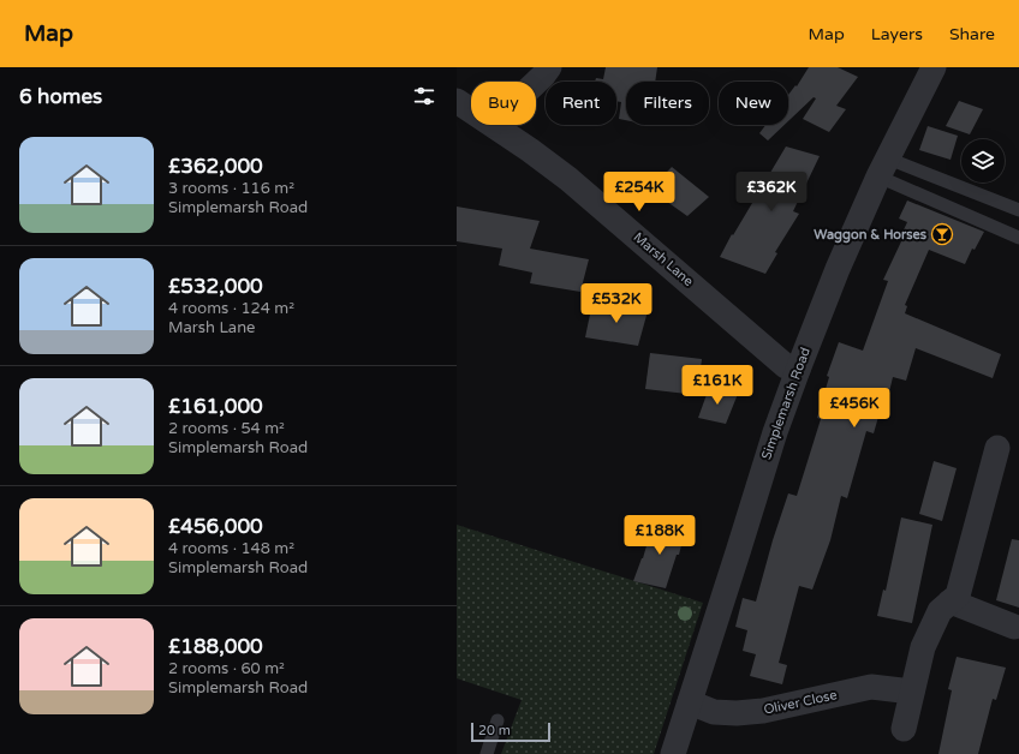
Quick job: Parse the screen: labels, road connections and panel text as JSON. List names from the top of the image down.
{
  "streets": {
    "street": ["Marsh Lane", "Simplemarsh Road", "Oliver Close"]
  },
  "crossings": [
    ["Marsh Lane", "Simplemarsh Road"],
    ["Simplemarsh Road", "Oliver Close"]
  ],
  "places": {
    "bar": ["Waggon & Horses"]
  },
  "scale_bar": "20 m",
  "page": {
    "header": "Map",
    "nav": ["Map", "Layers", "Share"],
    "heading": "6 homes",
    "chip": [
      "Buy",
      "Rent",
      "Filters",
      "New"
    ],
    "list": [
      {
        "name": "£362,000",
        "note": "3 rooms · 116 m² · Simplemarsh Road"
      },
      {
        "name": "£532,000",
        "note": "4 rooms · 124 m² · Marsh Lane"
      },
      {
        "name": "£161,000",
        "note": "2 rooms · 54 m² · Simplemarsh Road"
      },
      {
        "name": "£456,000",
        "note": "4 rooms · 148 m² · Simplemarsh Road"
      },
      {
        "name": "£188,000",
        "note": "2 rooms · 60 m² · Simplemarsh Road"
      }
    ],
    "price": [
      "£254K",
      "£362K",
      "£532K",
      "£161K",
      "£456K",
      "£188K"
    ],
    "scale": "20 m"
  }
}
